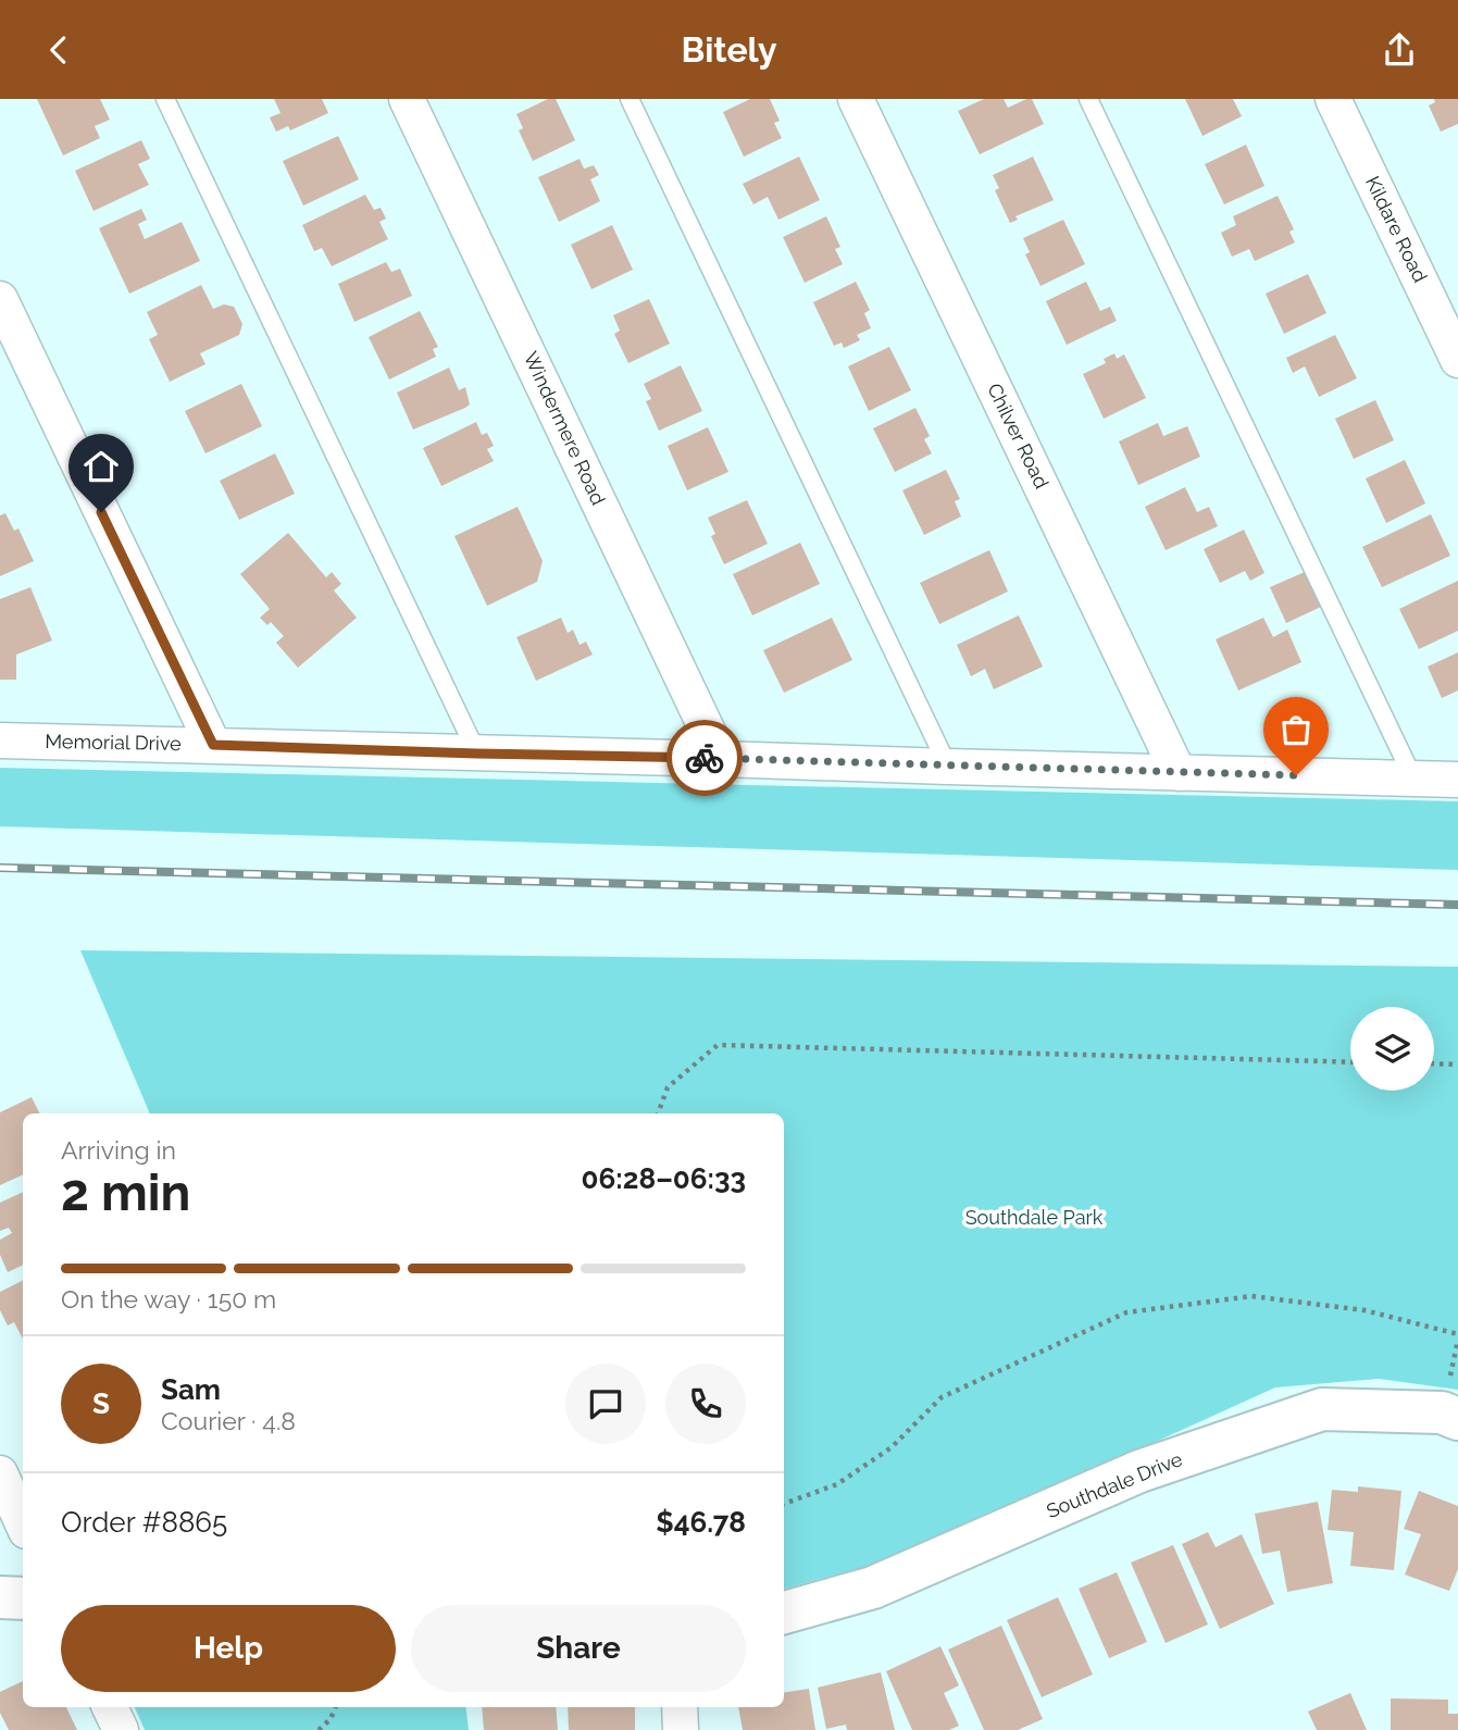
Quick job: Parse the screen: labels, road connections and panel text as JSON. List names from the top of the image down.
{
  "streets": {
    "street": [
      "Kildare Road",
      "Windermere Road",
      "Chilver Road",
      "Memorial Drive",
      "Southdale Drive"
    ]
  },
  "crossings": [
    ["Windermere Road", "Memorial Drive"],
    ["Chilver Road", "Memorial Drive"]
  ],
  "parks": ["Southdale Park"],
  "page": {
    "header": "Bitely",
    "heading": ["2 min", "Arriving in", "06:28–06:33"],
    "panel": [
      "Sam",
      "Courier · 4.8",
      "Order #8865",
      "$46.78"
    ],
    "bar": "On the way · 150 m",
    "round": "S",
    "buttons": ["Help", "Share"]
  }
}
